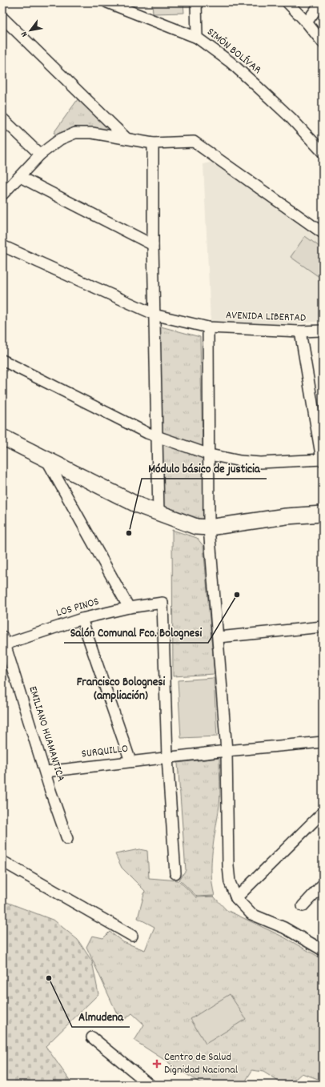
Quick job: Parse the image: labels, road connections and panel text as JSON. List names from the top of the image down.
{
  "streets": {
    "street": [
      "SIMÓN BOLÍVAR",
      "AVENIDA LIBERTAD",
      "LOS PINOS",
      "EMILIANO HUAMANTICA",
      "SURQUILLO"
    ]
  },
  "crossings": [
    ["LOS PINOS", "EMILIANO HUAMANTICA"],
    ["LOS PINOS", "SURQUILLO"],
    ["EMILIANO HUAMANTICA", "SURQUILLO"]
  ],
  "districts": ["Francisco Bolognesi (ampliación)"],
  "places": {
    "other": ["Módulo básico de justicia", "Salón Comunal Fco. Bolognesi", "Almudena"],
    "health": ["Centro de Salud Dignidad Nacional"]
  },
  "north": "bottom left"
}
